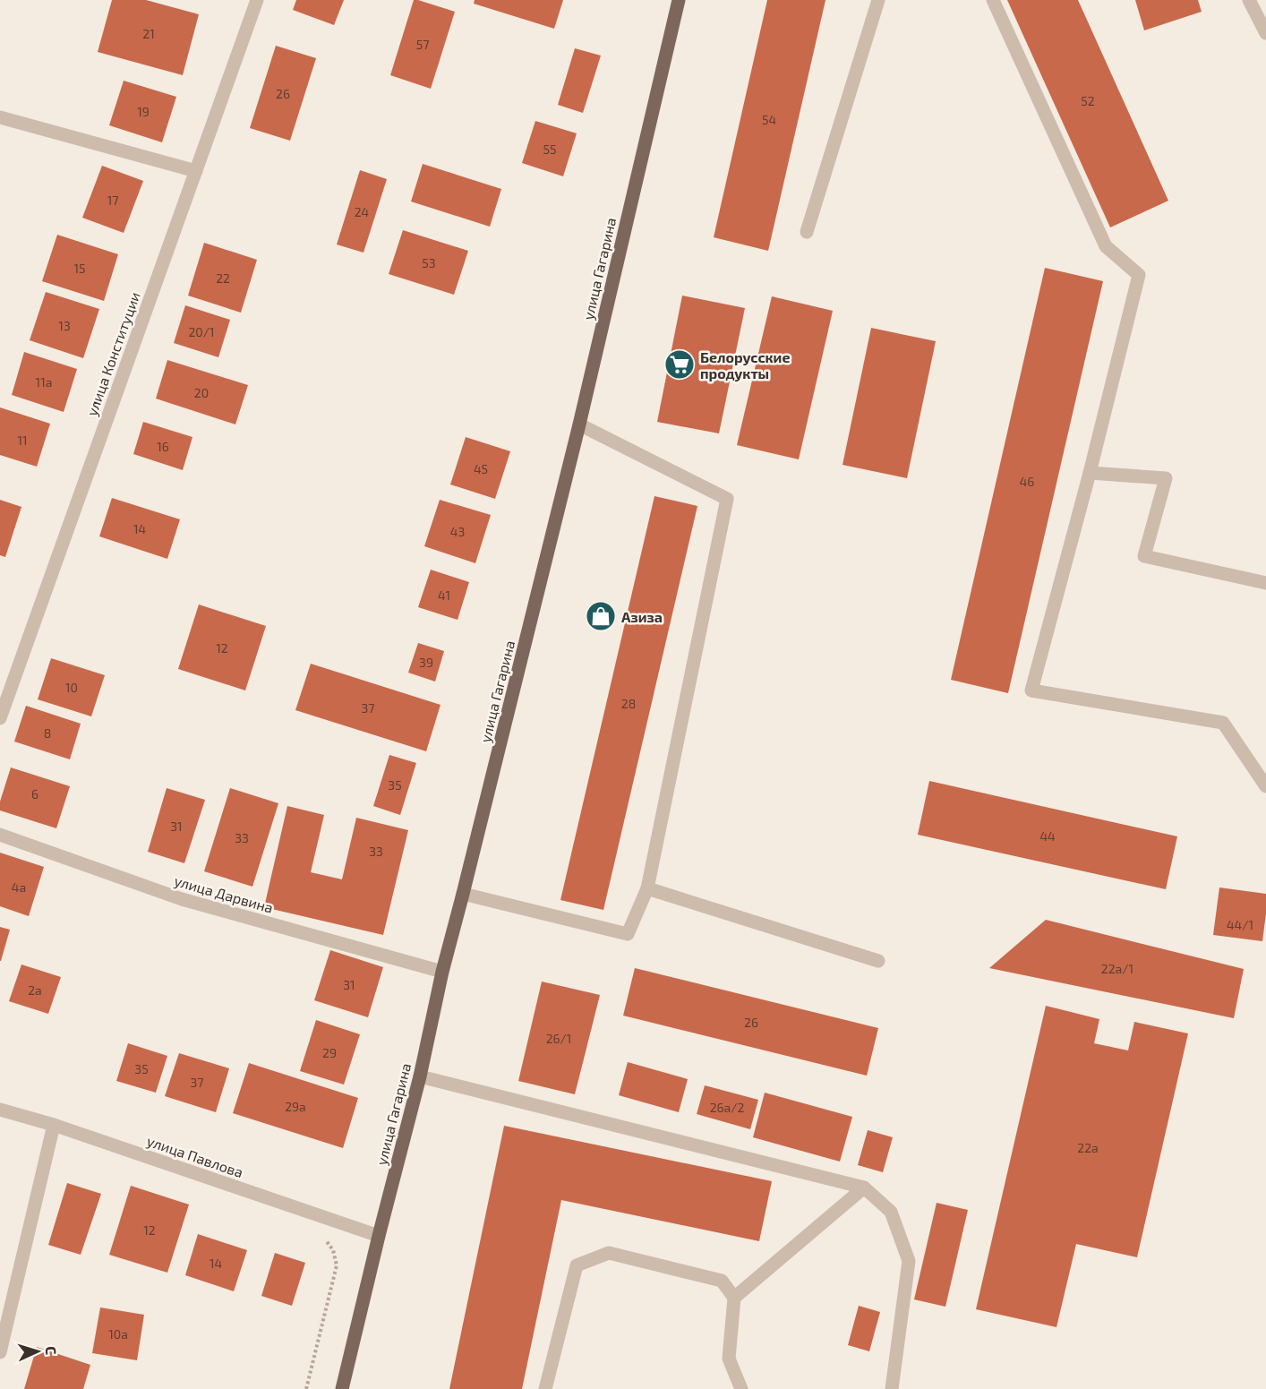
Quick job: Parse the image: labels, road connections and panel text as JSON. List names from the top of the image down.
{
  "streets": {
    "main road": ["улица Гагарина"],
    "street": ["улица Конституции", "улица Дарвина", "улица Павлова"]
  },
  "crossings": [
    ["улица Гагарина", "улица Дарвина"],
    ["улица Гагарина", "улица Павлова"]
  ],
  "places": {
    "supermarket": ["Белорусские продукты"],
    "shop": ["Азиза"]
  },
  "house_numbers": [
    "21",
    "57",
    "26",
    "52",
    "19",
    "54",
    "55",
    "17",
    "24",
    "53",
    "15",
    "22",
    "13",
    "20/1",
    "11а",
    "20",
    "11",
    "16",
    "45",
    "46",
    "14",
    "43",
    "41",
    "12",
    "39",
    "10",
    "28",
    "37",
    "8",
    "35",
    "6",
    "31",
    "44",
    "33",
    "33",
    "4а",
    "44/1",
    "22а/1",
    "31",
    "2а",
    "26",
    "26/1",
    "29",
    "35",
    "37",
    "29а",
    "26а/2",
    "22а",
    "12",
    "14",
    "10а"
  ],
  "north": "right"
}
